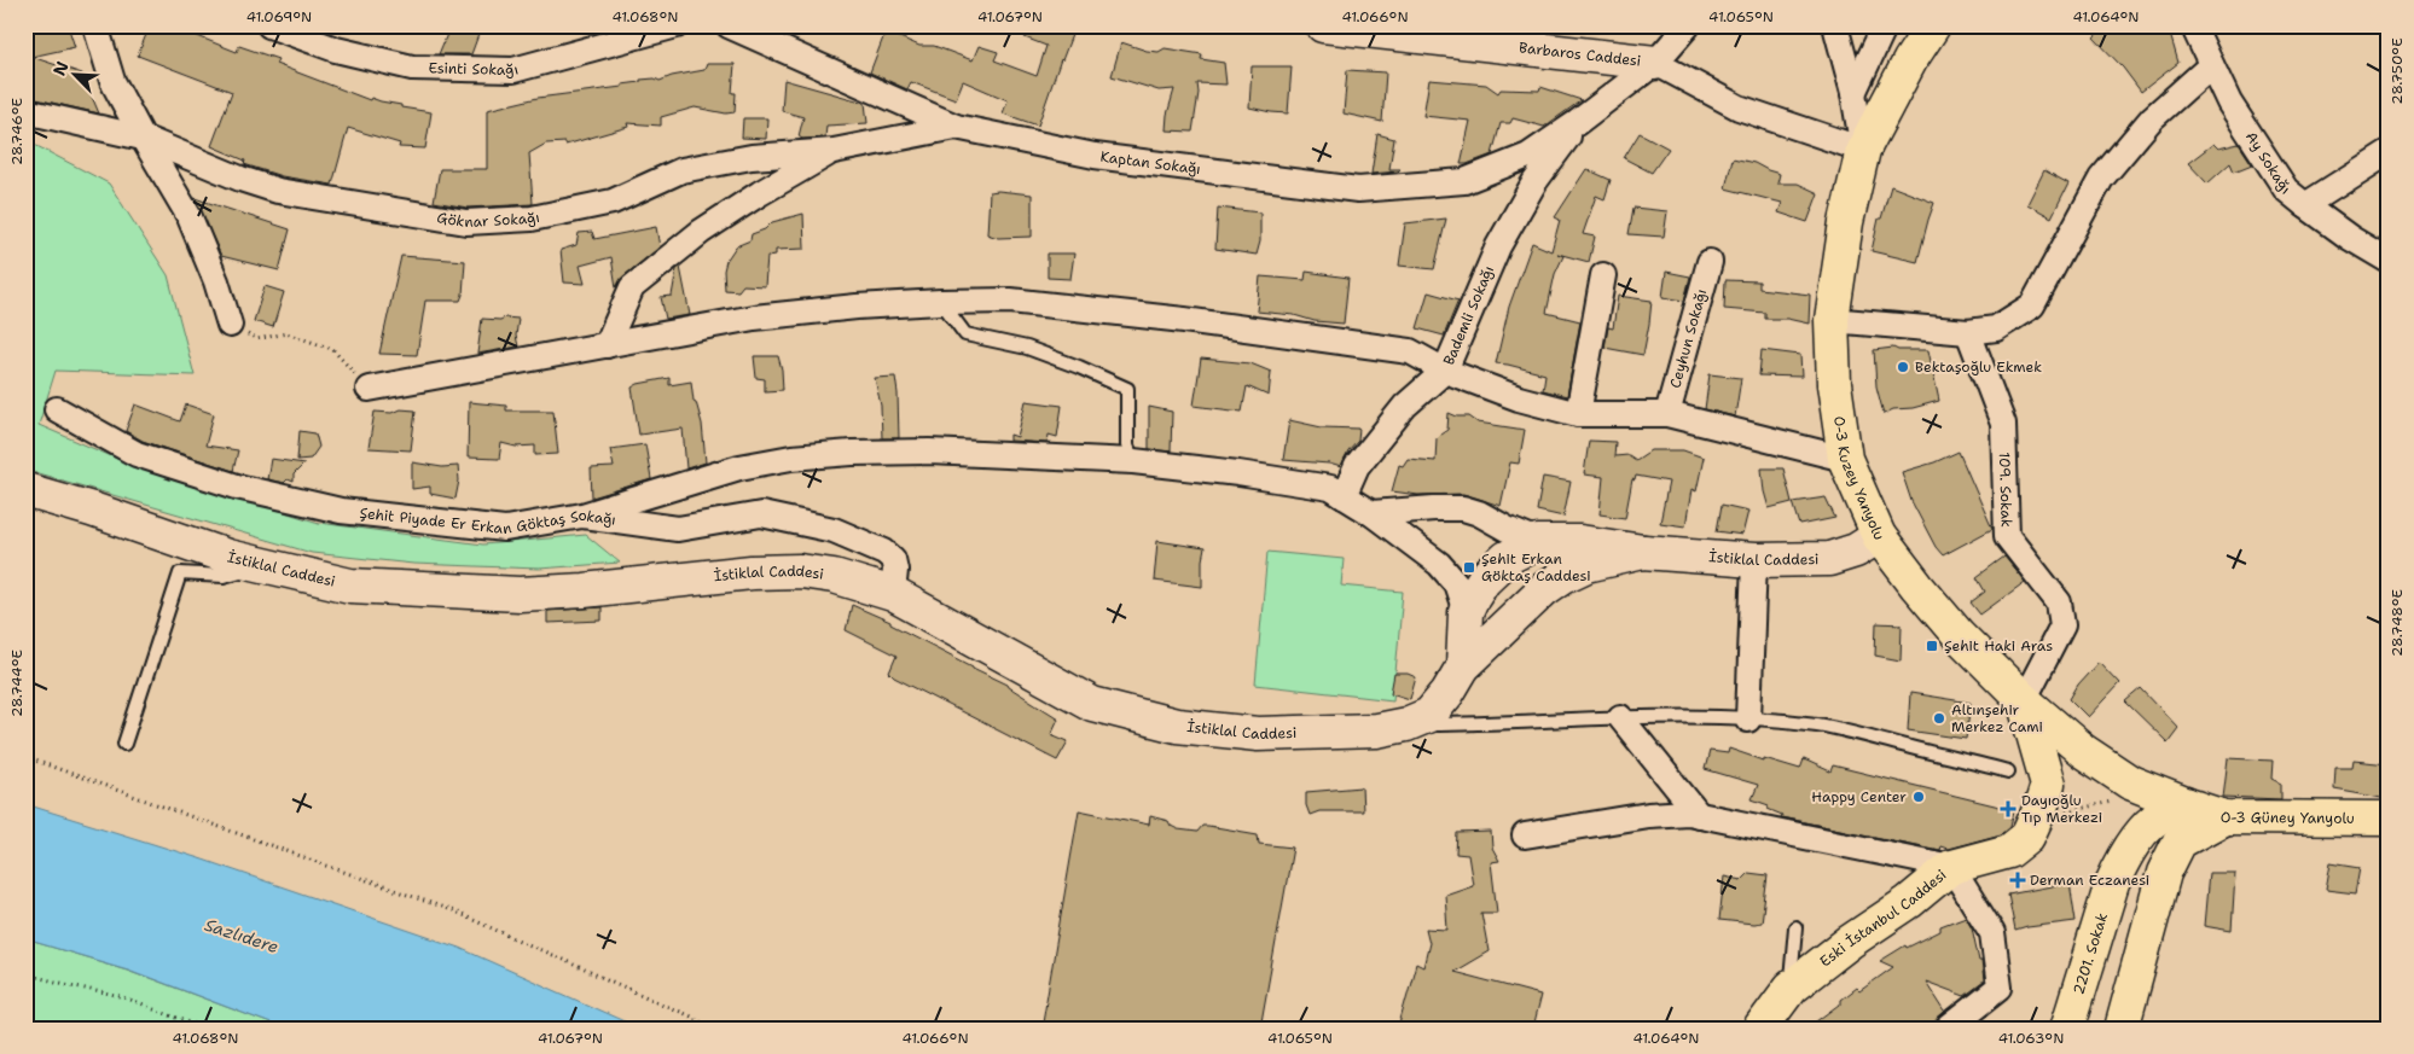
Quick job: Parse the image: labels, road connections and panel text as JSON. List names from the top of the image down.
{
  "streets": {
    "main road": [
      "Barbaros Caddesi",
      "O-3 Kuzey Yanyolu",
      "İstiklal Caddesi",
      "O-3 Güney Yanyolu",
      "Eski İstanbul Caddesi",
      "2201. Sokak"
    ],
    "street": [
      "Esinti Sokağı",
      "Ay Sokağı",
      "Kaptan Sokağı",
      "Göknar Sokağı",
      "Bademli Sokağı",
      "Ceyhun Sokağı",
      "109. Sokak",
      "Şehit Piyade Er Erkan Göktaş Sokağı"
    ]
  },
  "crossings": [
    ["Kaptan Sokağı", "Göknar Sokağı"],
    ["Kaptan Sokağı", "Bademli Sokağı"],
    ["O-3 Kuzey Yanyolu", "109. Sokak"],
    ["O-3 Kuzey Yanyolu", "İstiklal Caddesi"],
    ["O-3 Kuzey Yanyolu", "O-3 Güney Yanyolu"],
    ["O-3 Kuzey Yanyolu", "Eski İstanbul Caddesi"],
    ["O-3 Kuzey Yanyolu", "2201. Sokak"],
    ["109. Sokak", "Eski İstanbul Caddesi"],
    ["Şehit Piyade Er Erkan Göktaş Sokağı", "İstiklal Caddesi"],
    ["O-3 Güney Yanyolu", "2201. Sokak"]
  ],
  "water": ["Sazlıdere"],
  "places": {
    "other": ["Bektaşoğlu Ekmek", "Altınşehir Merkez Cami", "Happy Center"],
    "transit": ["Şehit Erkan Göktaş Caddesi", "Şehit Haki Aras"],
    "health": ["Dayıoğlu Tıp Merkezi", "Derman Eczanesi"]
  },
  "north": "top left",
  "coordinates": [
    "41.069°N",
    "41.068°N",
    "41.067°N",
    "41.066°N",
    "41.065°N",
    "41.064°N",
    "28.750°E",
    "28.746°E",
    "28.748°E",
    "28.744°E",
    "41.063°N"
  ]
}
